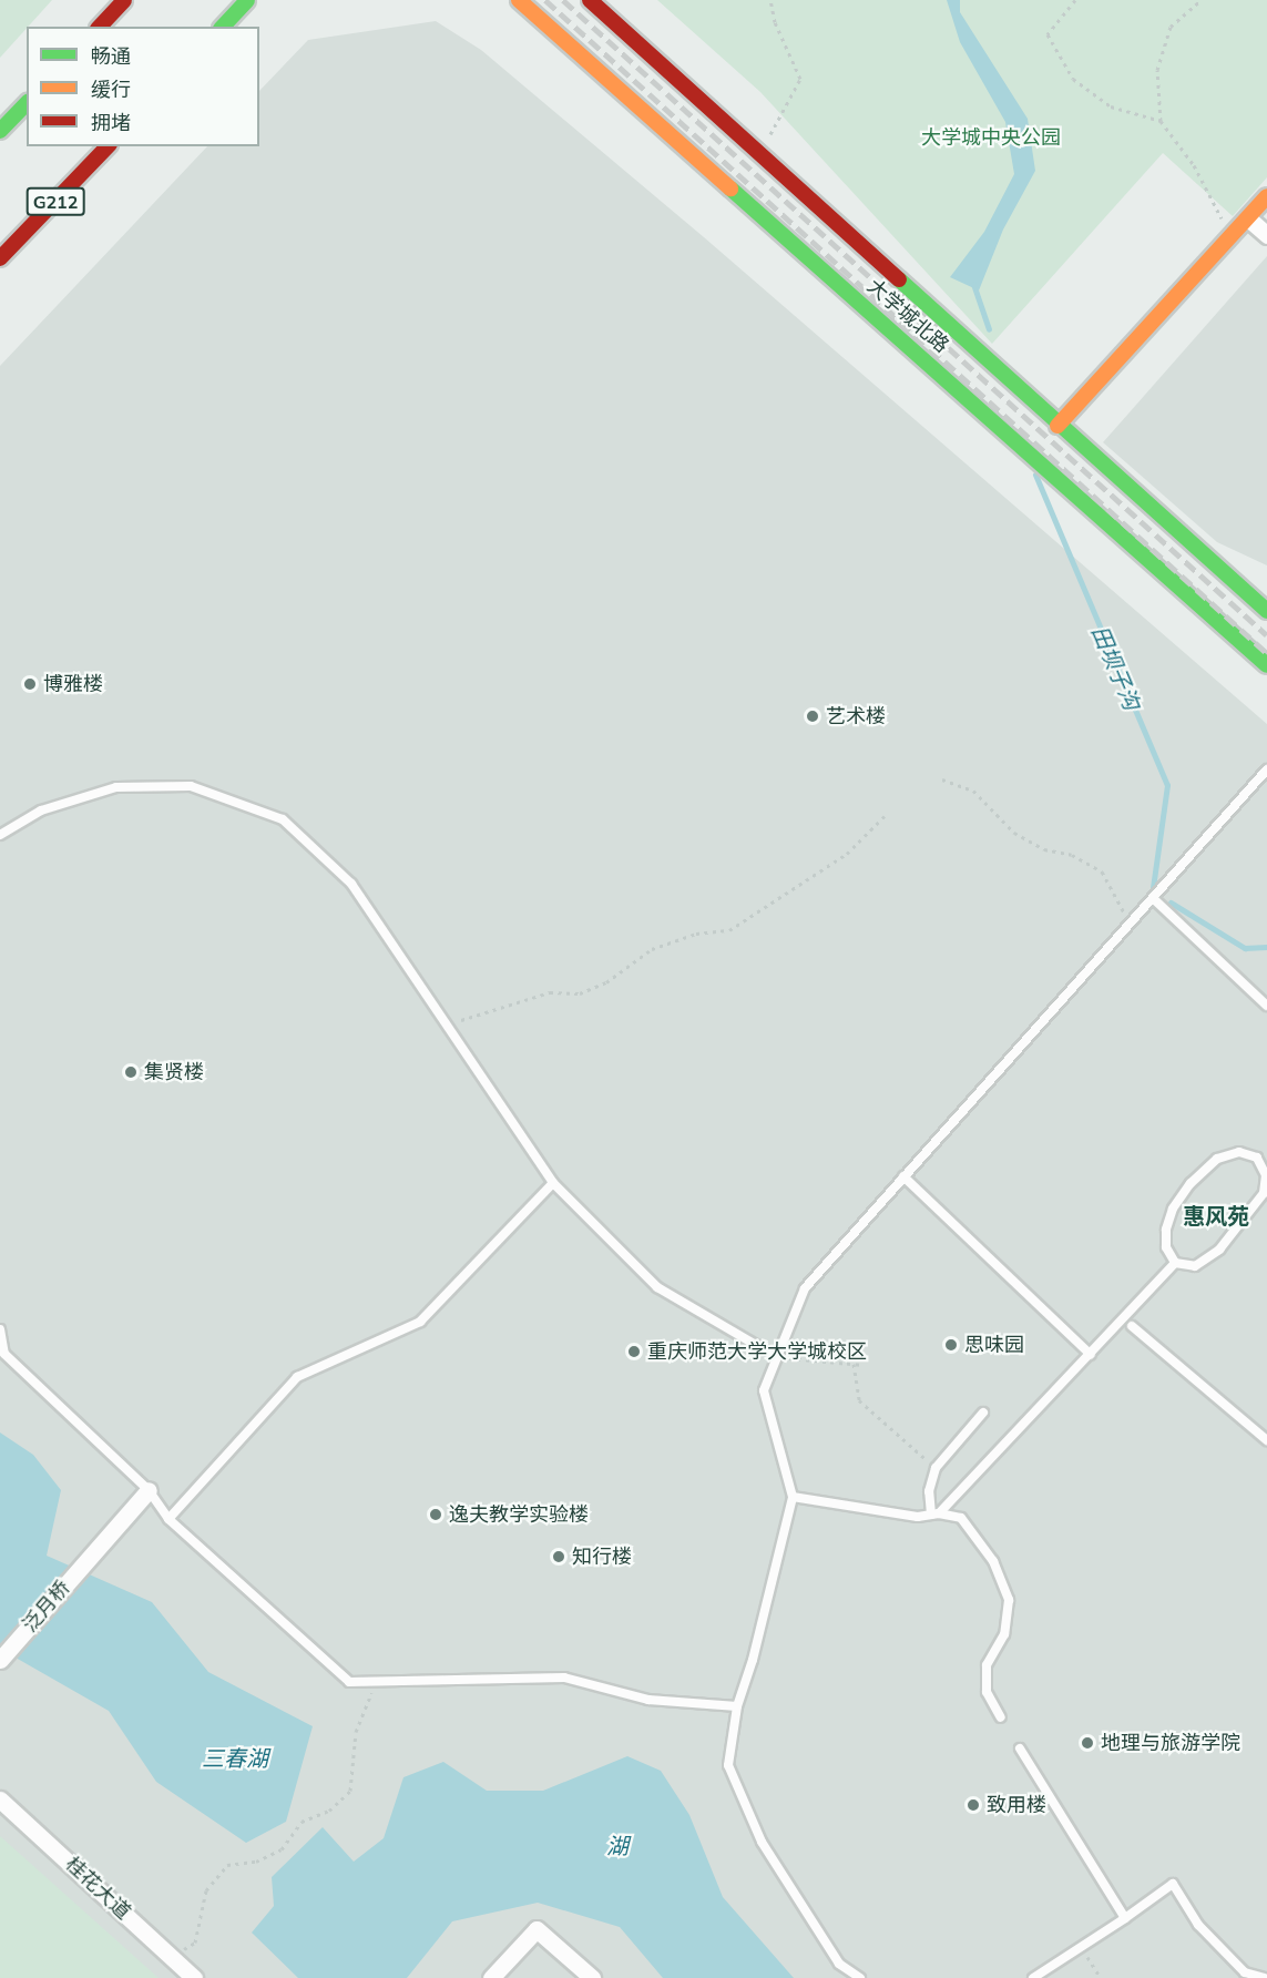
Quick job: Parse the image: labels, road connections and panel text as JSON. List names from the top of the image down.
{
  "streets": {
    "main road": ["G212", "大学城北路"],
    "street": ["泛月桥", "桂花大道"]
  },
  "districts": ["惠风苑"],
  "water": ["田坝子沟", "三春湖", "湖"],
  "parks": ["大学城中央公园"],
  "places": [
    "博雅楼",
    "艺术楼",
    "集贤楼",
    "思味园",
    "重庆师范大学大学城校区",
    "逸夫教学实验楼",
    "知行楼",
    "地理与旅游学院",
    "致用楼"
  ],
  "legend": ["畅通", "缓行", "拥堵"]
}
